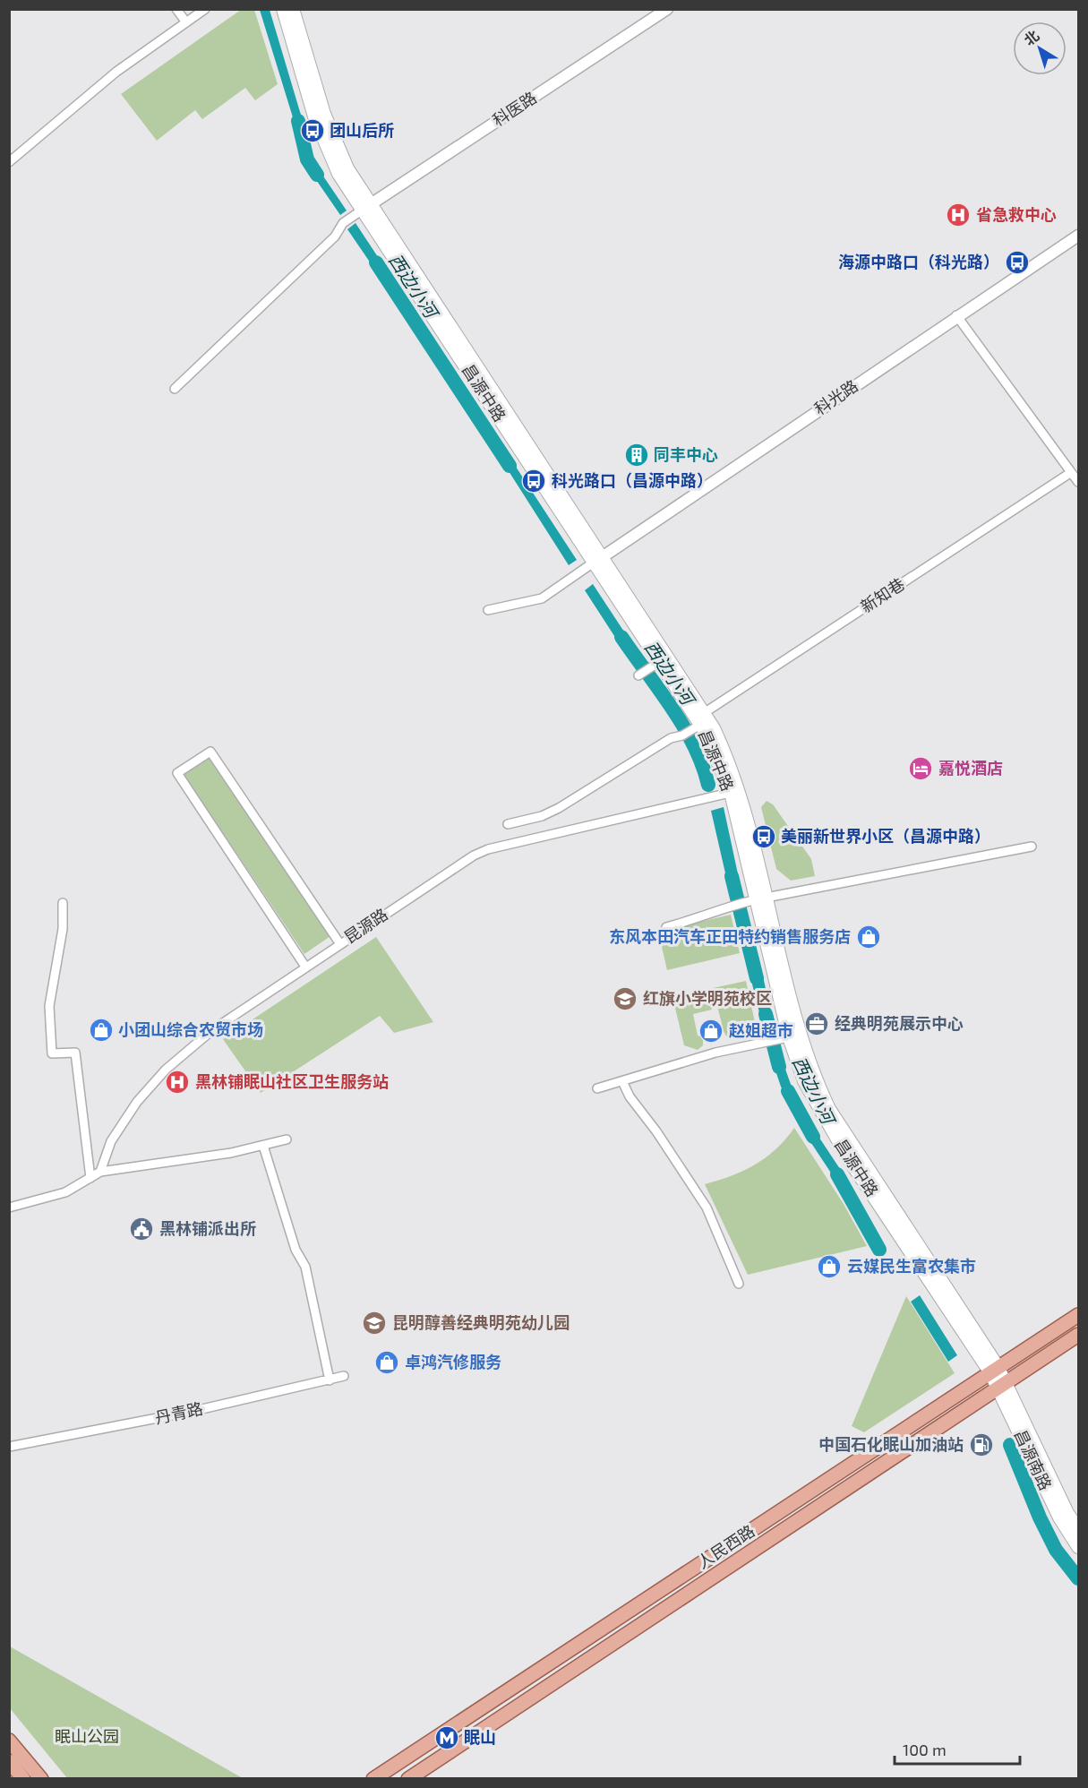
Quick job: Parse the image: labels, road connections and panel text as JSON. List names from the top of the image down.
{
  "streets": {
    "main road": ["昌源中路", "昌源南路", "人民西路"],
    "street": [
      "科医路",
      "科光路",
      "新知巷",
      "昆源路",
      "丹青路"
    ]
  },
  "crossings": [
    ["科医路", "昌源中路"],
    ["昌源中路", "科光路"],
    ["昌源中路", "新知巷"],
    ["昌源中路", "昆源路"],
    ["昌源中路", "昌源南路"],
    ["昌源中路", "人民西路"],
    ["昌源南路", "人民西路"]
  ],
  "water": ["西边小河"],
  "parks": ["眠山公园"],
  "places": {
    "bus stop": [
      "团山后所",
      "海源中路口（科光路）",
      "科光路口（昌源中路）",
      "美丽新世界小区（昌源中路）"
    ],
    "hospital": ["省急救中心", "黑林铺眠山社区卫生服务站"],
    "building": ["同丰中心"],
    "hotel": ["嘉悦酒店"],
    "shop": [
      "东风本田汽车正田特约销售服务店",
      "小团山综合农贸市场",
      "赵姐超市",
      "云媒民生富农集市",
      "卓鸿汽修服务"
    ],
    "school or university": ["红旗小学明苑校区", "昆明醇善经典明苑幼儿园"],
    "office": ["经典明苑展示中心"],
    "public building": ["黑林铺派出所"],
    "fuel station": ["中国石化眠山加油站"],
    "metro station": ["眠山"]
  },
  "scale_bar": "100 m",
  "north": "top left"
}
